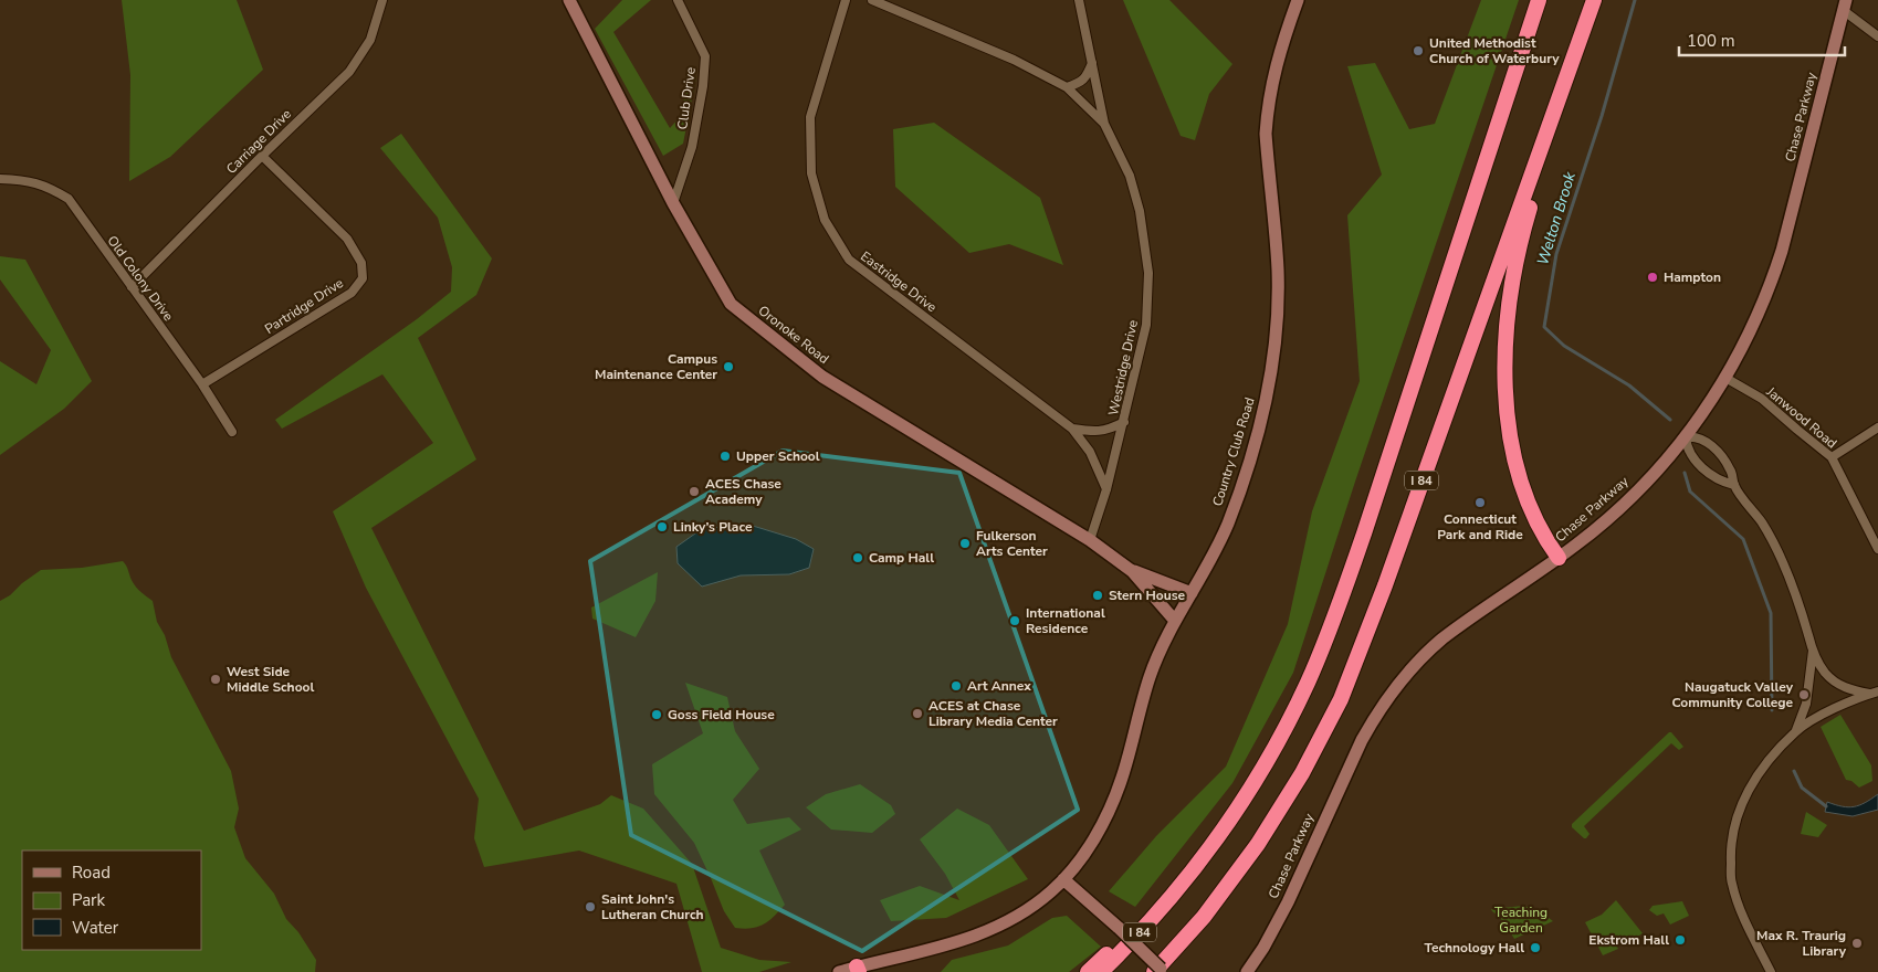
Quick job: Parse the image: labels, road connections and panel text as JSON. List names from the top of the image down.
{
  "streets": {
    "highway": ["I 84"],
    "street": [
      "Club Drive",
      "Chase Parkway",
      "Carriage Drive",
      "Old Colony Drive",
      "Eastridge Drive",
      "Partridge Drive",
      "Oronoke Road",
      "Westridge Drive",
      "Janwood Road",
      "Country Club Road"
    ]
  },
  "crossings": [
    ["Club Drive", "Oronoke Road"],
    ["Chase Parkway", "Janwood Road"],
    ["Carriage Drive", "Old Colony Drive"],
    ["Carriage Drive", "Partridge Drive"],
    ["Old Colony Drive", "Partridge Drive"],
    ["Eastridge Drive", "Westridge Drive"],
    ["Oronoke Road", "Westridge Drive"],
    ["Oronoke Road", "Country Club Road"]
  ],
  "water": ["Welton Brook"],
  "parks": ["Teaching Garden"],
  "places": [
    "United Methodist Church of Waterbury",
    "Hampton",
    "Campus Maintenance Center",
    "Upper School",
    "ACES Chase Academy",
    "Connecticut Park and Ride",
    "Linky’s Place",
    "Fulkerson Arts Center",
    "Camp Hall",
    "Stern House",
    "International Residence",
    "West Side Middle School",
    "Art Annex",
    "Naugatuck Valley Community College",
    "ACES at Chase Library Media Center",
    "Goss Field House",
    "Saint John's Lutheran Church",
    "Ekstrom Hall",
    "Max R. Traurig Library",
    "Technology Hall"
  ],
  "legend": ["Road", "Park", "Water"],
  "scale_bar": "100 m"
}
